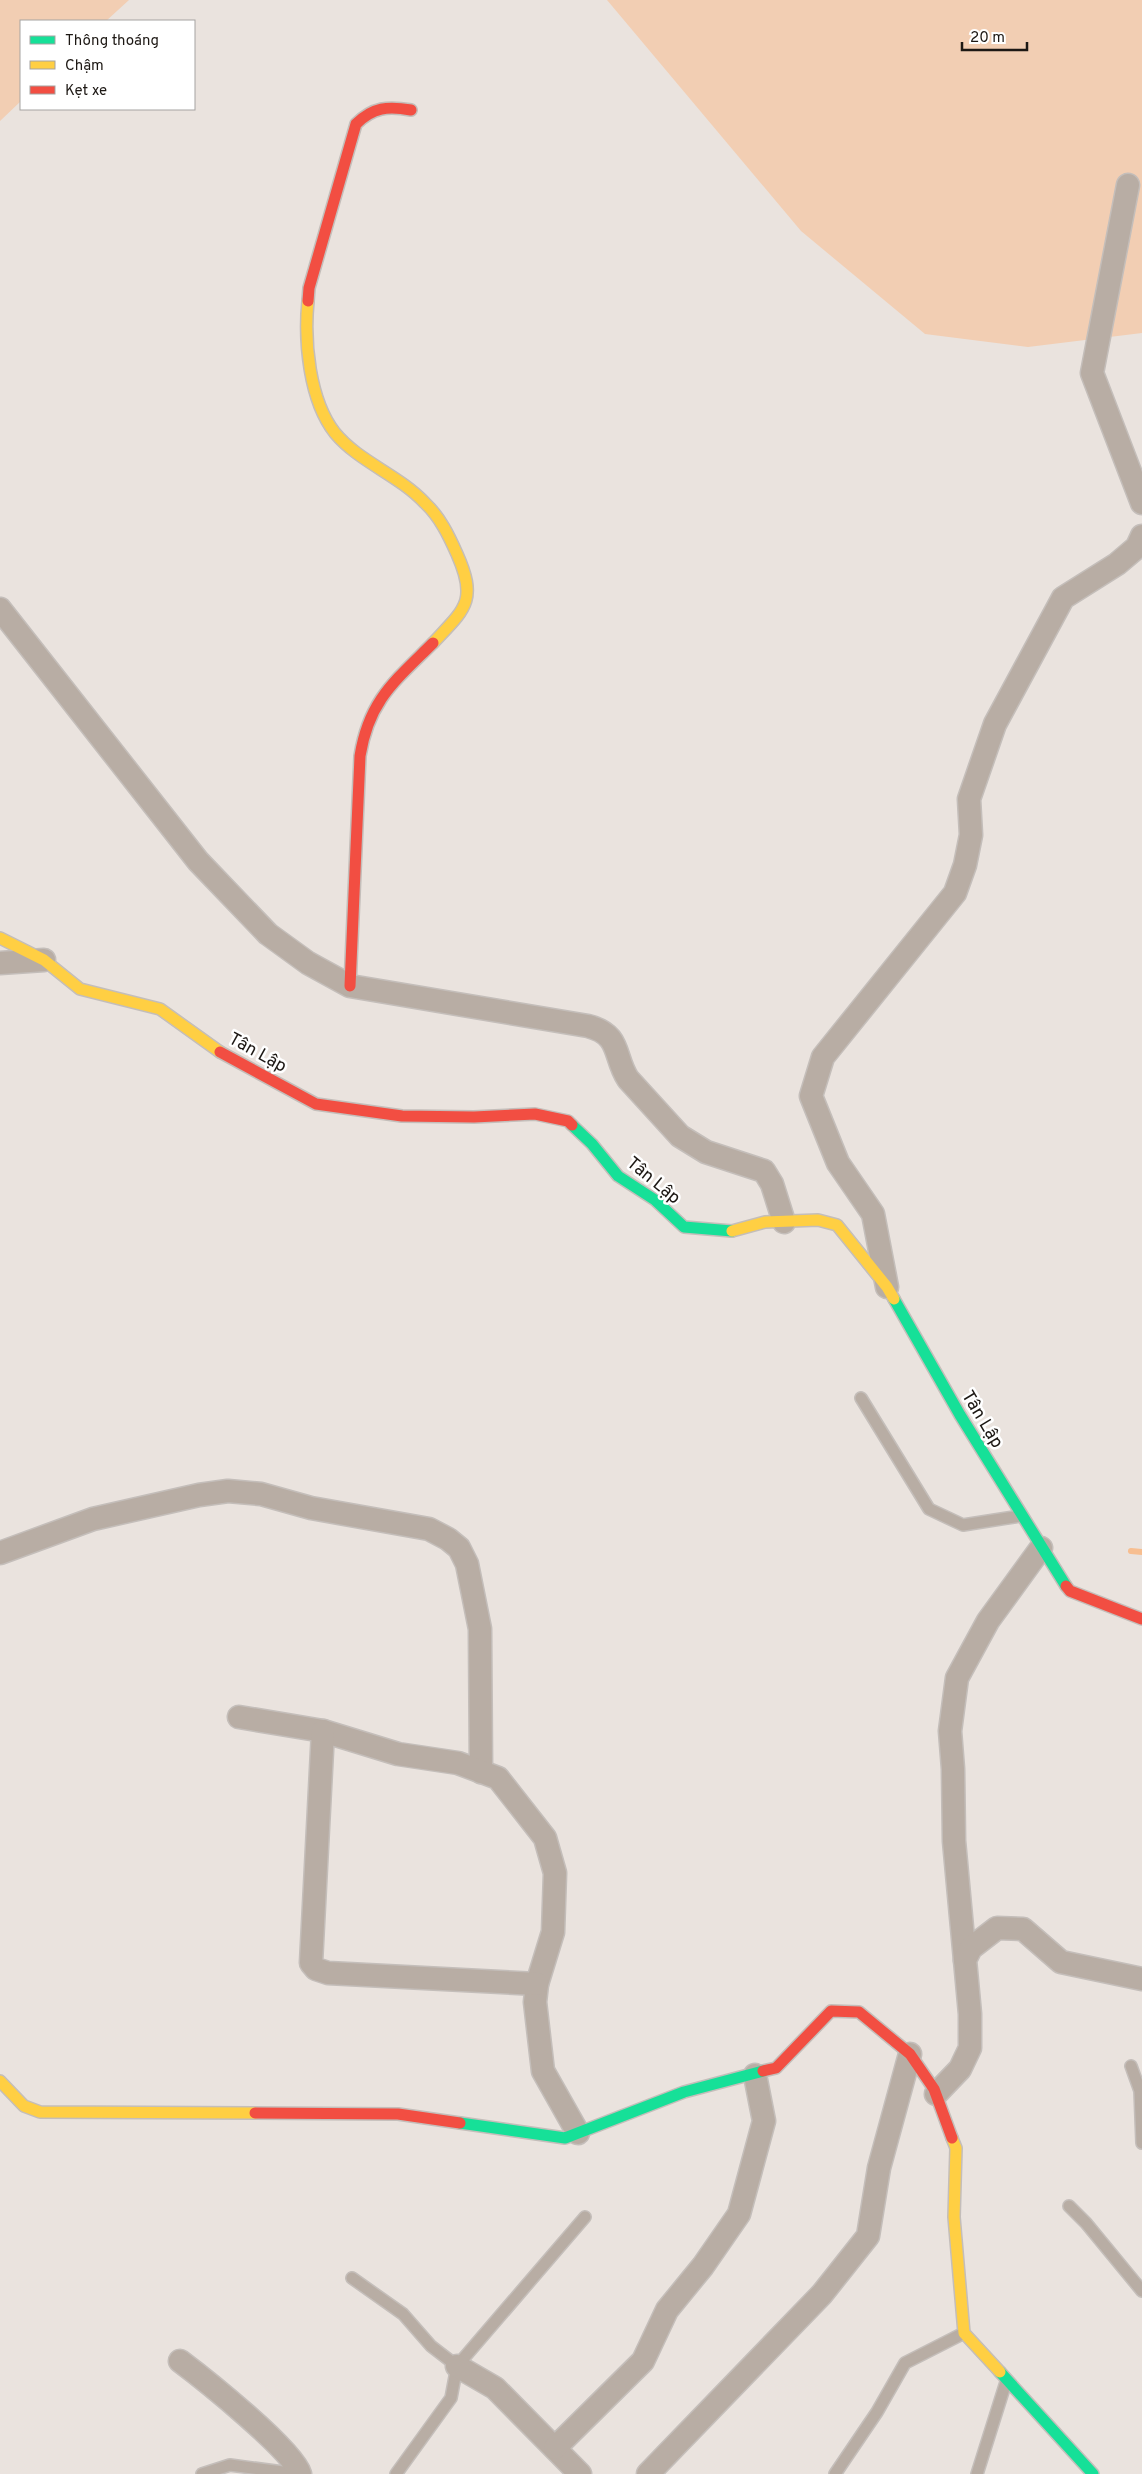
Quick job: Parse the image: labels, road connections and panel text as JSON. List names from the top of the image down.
{
  "streets": {
    "street": ["Tân Lập"]
  },
  "legend": ["Thông thoáng", "Chậm", "Kẹt xe"],
  "scale_bar": "20 m"
}
